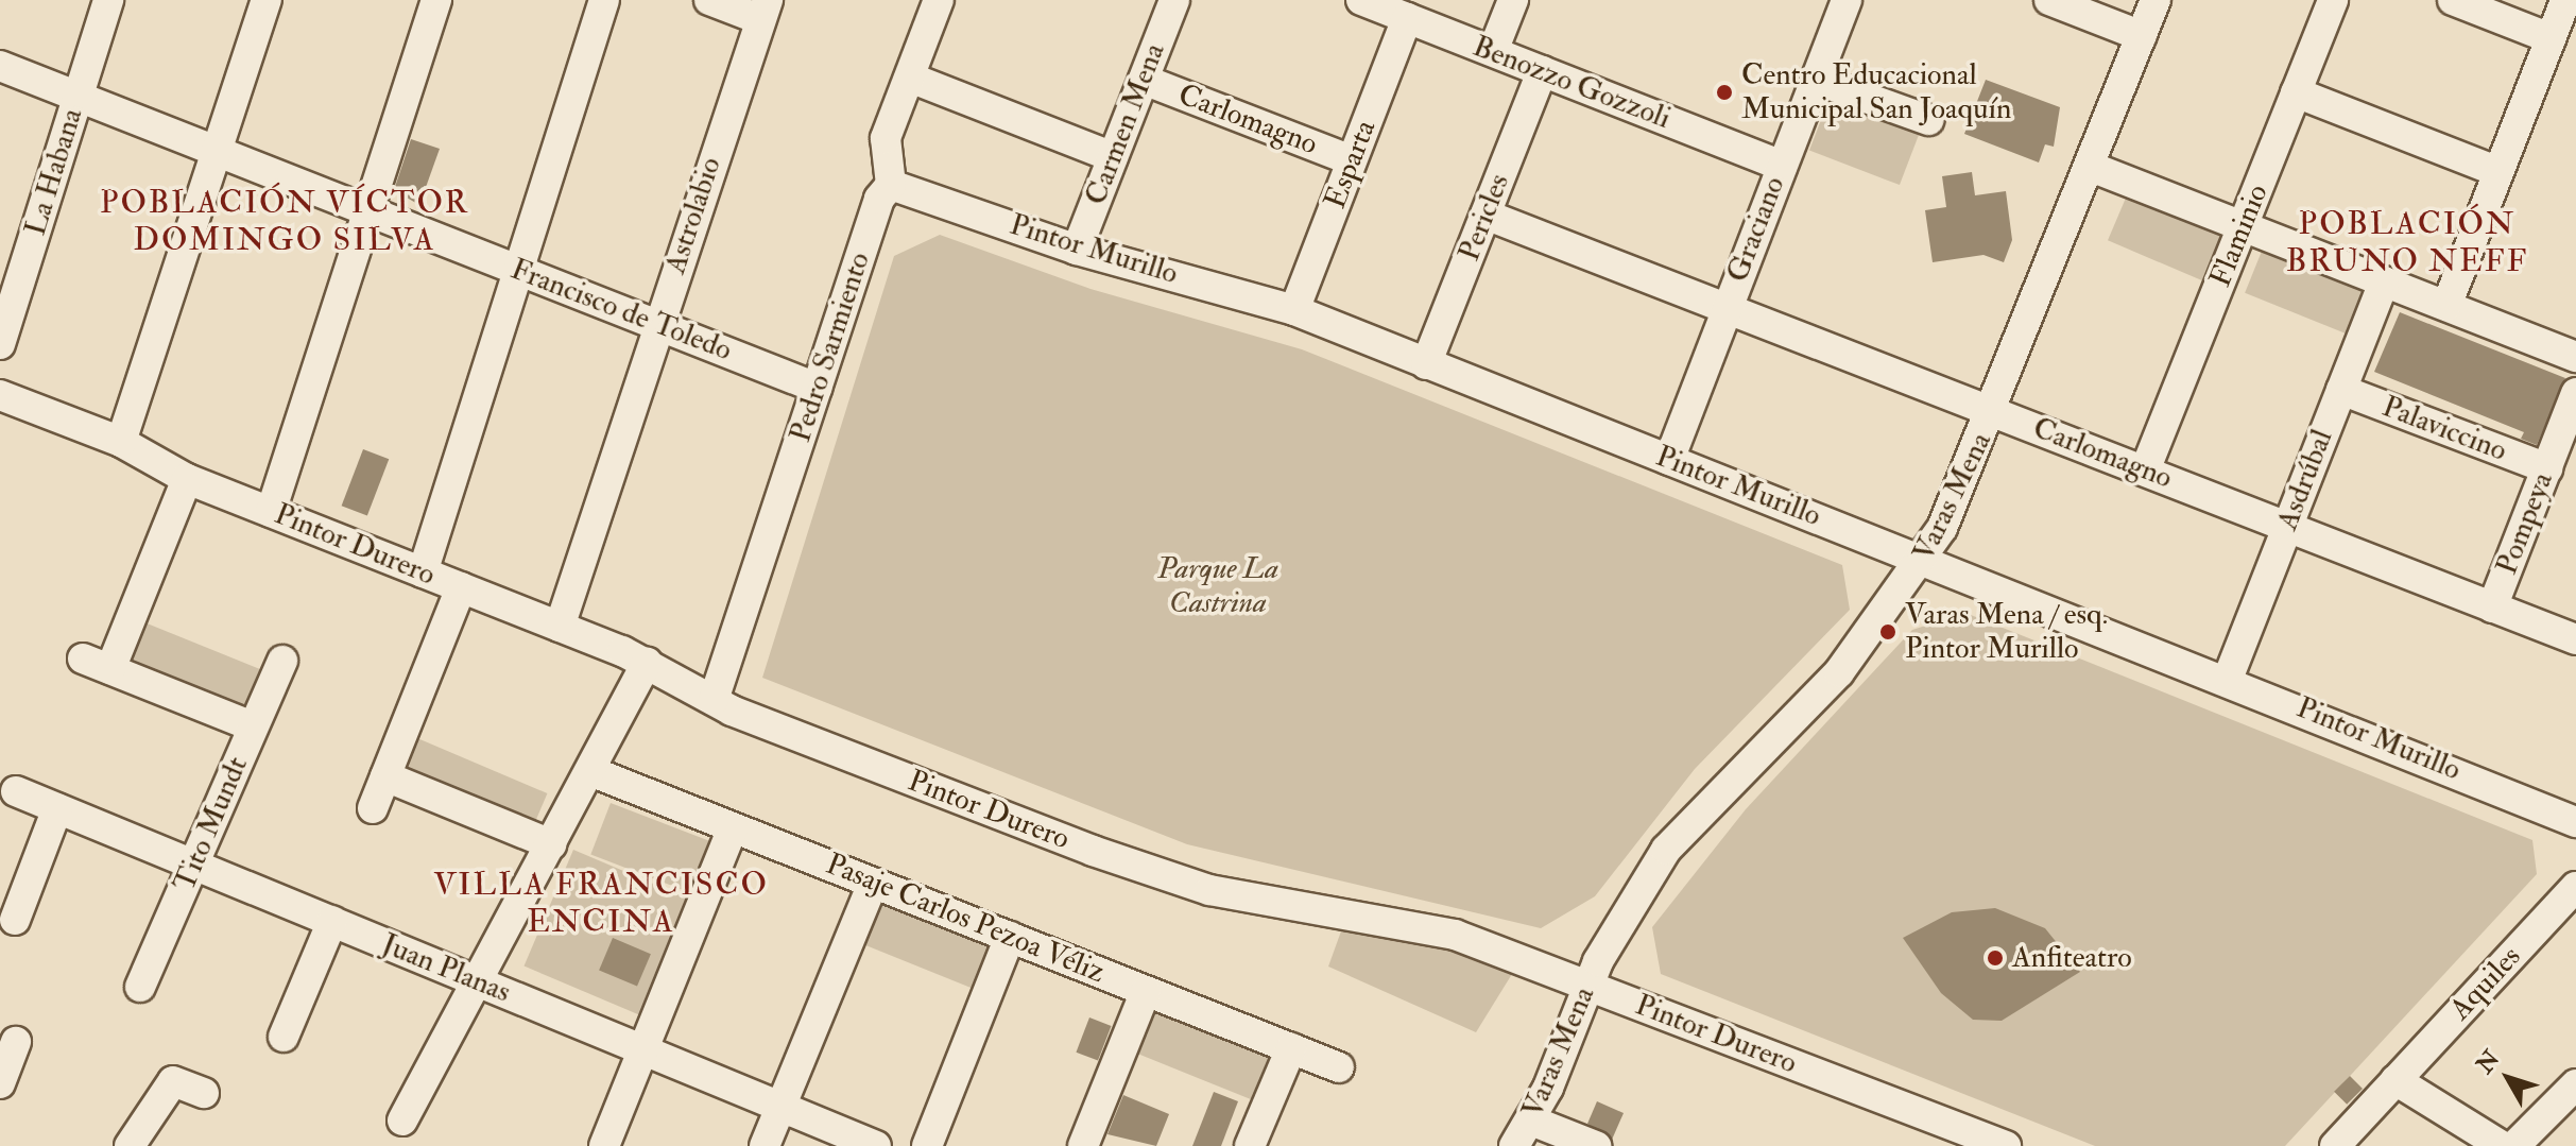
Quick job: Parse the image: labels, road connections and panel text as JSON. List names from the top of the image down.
{
  "streets": {
    "street": [
      "Benozzo Gozzoli",
      "Carlomagno",
      "Carmen Mena",
      "Esparta",
      "La Habana",
      "Astrolabio",
      "Pericles",
      "Graciano",
      "Flaminio",
      "Pintor Murillo",
      "Francisco de Toledo",
      "Pedro Sarmiento",
      "Palaviccino",
      "Asdrúbal",
      "Varas Mena",
      "Pompeya",
      "Pintor Durero",
      "Tito Mundt",
      "Pasaje Carlos Pezoa Véliz",
      "Juan Planas",
      "Aquiles"
    ]
  },
  "crossings": [
    ["Benozzo Gozzoli", "Esparta"],
    ["Benozzo Gozzoli", "Pericles"],
    ["Benozzo Gozzoli", "Graciano"],
    ["Carlomagno", "Carmen Mena"],
    ["Carlomagno", "Esparta"],
    ["Carlomagno", "Pericles"],
    ["Carlomagno", "Graciano"],
    ["Carlomagno", "Flaminio"],
    ["Carlomagno", "Asdrúbal"],
    ["Carlomagno", "Varas Mena"],
    ["Carlomagno", "Pompeya"],
    ["Carmen Mena", "Pintor Murillo"],
    ["Esparta", "Pintor Murillo"],
    ["La Habana", "Francisco de Toledo"],
    ["Astrolabio", "Francisco de Toledo"],
    ["Astrolabio", "Pintor Durero"],
    ["Pericles", "Pintor Murillo"],
    ["Graciano", "Pintor Murillo"],
    ["Pintor Murillo", "Pedro Sarmiento"],
    ["Pintor Murillo", "Asdrúbal"],
    ["Pintor Murillo", "Varas Mena"],
    ["Francisco de Toledo", "Pedro Sarmiento"],
    ["Pedro Sarmiento", "Pintor Durero"],
    ["Palaviccino", "Asdrúbal"],
    ["Palaviccino", "Pompeya"],
    ["Varas Mena", "Pintor Durero"],
    ["Tito Mundt", "Juan Planas"]
  ],
  "districts": ["POBLACIÓN VÍCTOR DOMINGO SILVA", "POBLACIÓN BRUNO NEFF", "VILLA FRANCISCO ENCINA"],
  "parks": ["Parque La Castrina"],
  "places": ["Centro Educacional Municipal San Joaquín", "Varas Mena / esq. Pintor Murillo", "Anfiteatro"],
  "north": "top left"
}
